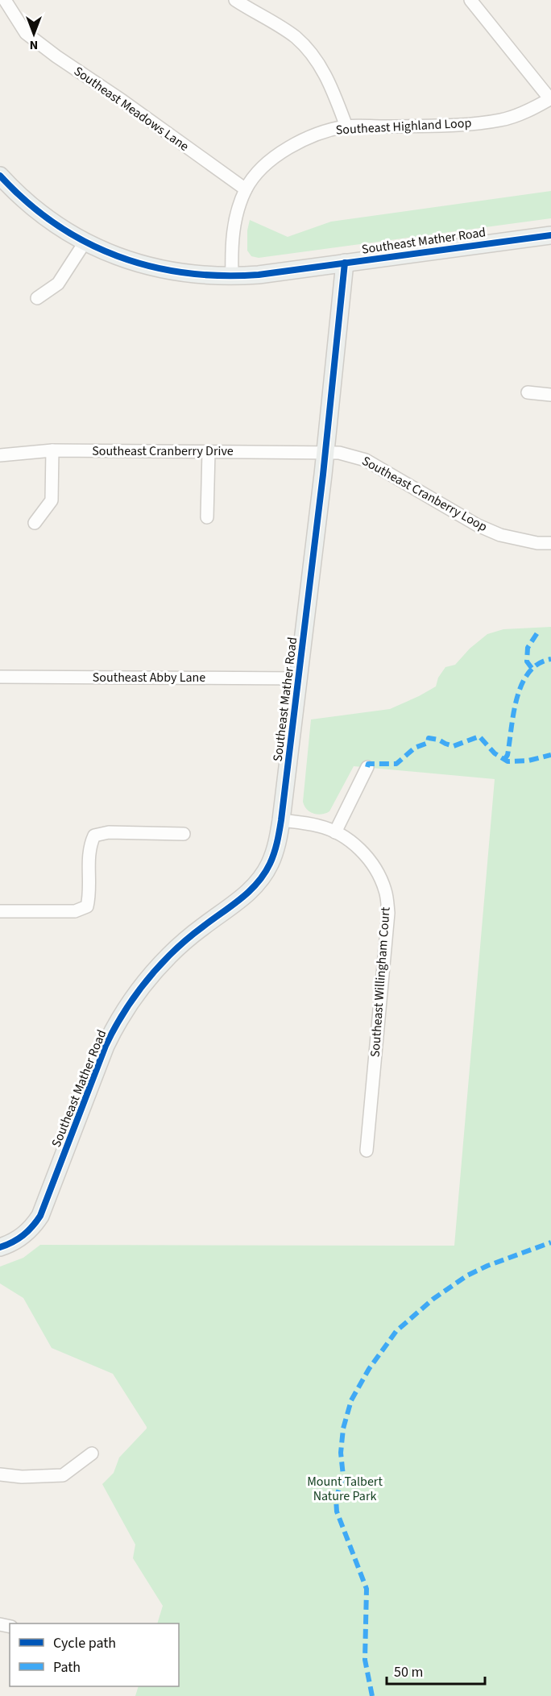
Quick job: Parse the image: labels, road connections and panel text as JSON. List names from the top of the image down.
{
  "streets": {
    "street": [
      "Southeast Meadows Lane",
      "Southeast Highland Loop",
      "Southeast Mather Road",
      "Southeast Cranberry Drive",
      "Southeast Cranberry Loop",
      "Southeast Abby Lane",
      "Southeast Willingham Court"
    ]
  },
  "crossings": [
    ["Southeast Meadows Lane", "Southeast Highland Loop"],
    ["Southeast Mather Road", "Southeast Cranberry Drive"],
    ["Southeast Mather Road", "Southeast Cranberry Loop"],
    ["Southeast Mather Road", "Southeast Abby Lane"],
    ["Southeast Mather Road", "Southeast Willingham Court"],
    ["Southeast Cranberry Drive", "Southeast Cranberry Loop"]
  ],
  "parks": ["Mount Talbert Nature Park"],
  "legend": ["Cycle path", "Path"],
  "scale_bar": "50 m",
  "north": "bottom"
}
